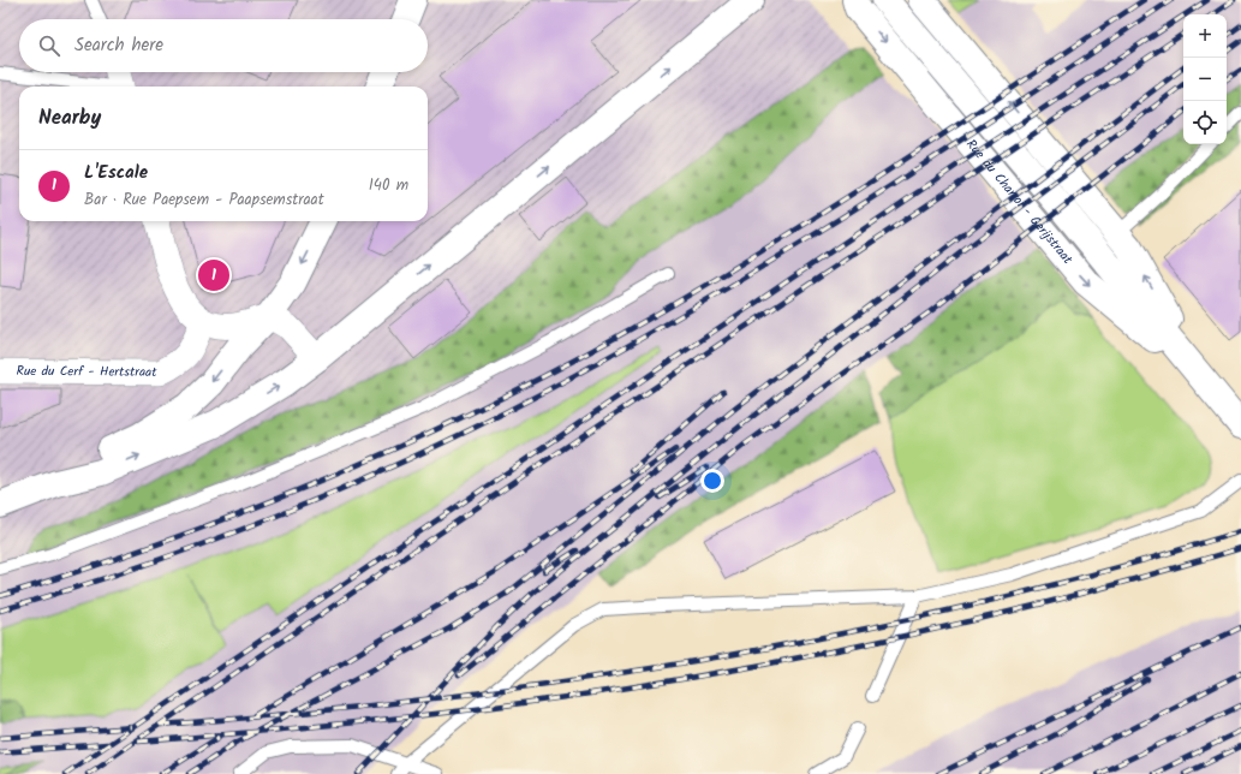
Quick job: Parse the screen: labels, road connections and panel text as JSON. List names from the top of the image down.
{
  "streets": {
    "main road": ["Rue du Charroi - Gerijstraat"],
    "street": ["Rue du Cerf - Hertstraat"]
  },
  "page": {
    "map_buttons": ["+", "−"],
    "search": "Search here",
    "heading": "Nearby",
    "list": [
      {
        "mark": "1",
        "name": "L'Escale",
        "note": "Bar · Rue Paepsem - Paapsemstraat",
        "value": "140 m"
      }
    ],
    "pins": "1"
  }
}
